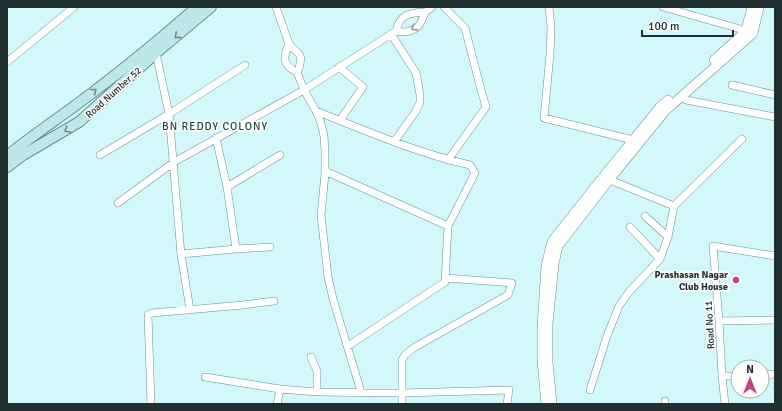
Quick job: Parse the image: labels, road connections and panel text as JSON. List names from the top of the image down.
{
  "streets": {
    "main road": ["Road Number 52"],
    "street": ["Road No 11"]
  },
  "districts": ["BN REDDY COLONY"],
  "places": ["Prashasan Nagar Club House"],
  "scale_bar": "100 m",
  "north": "top"
}
